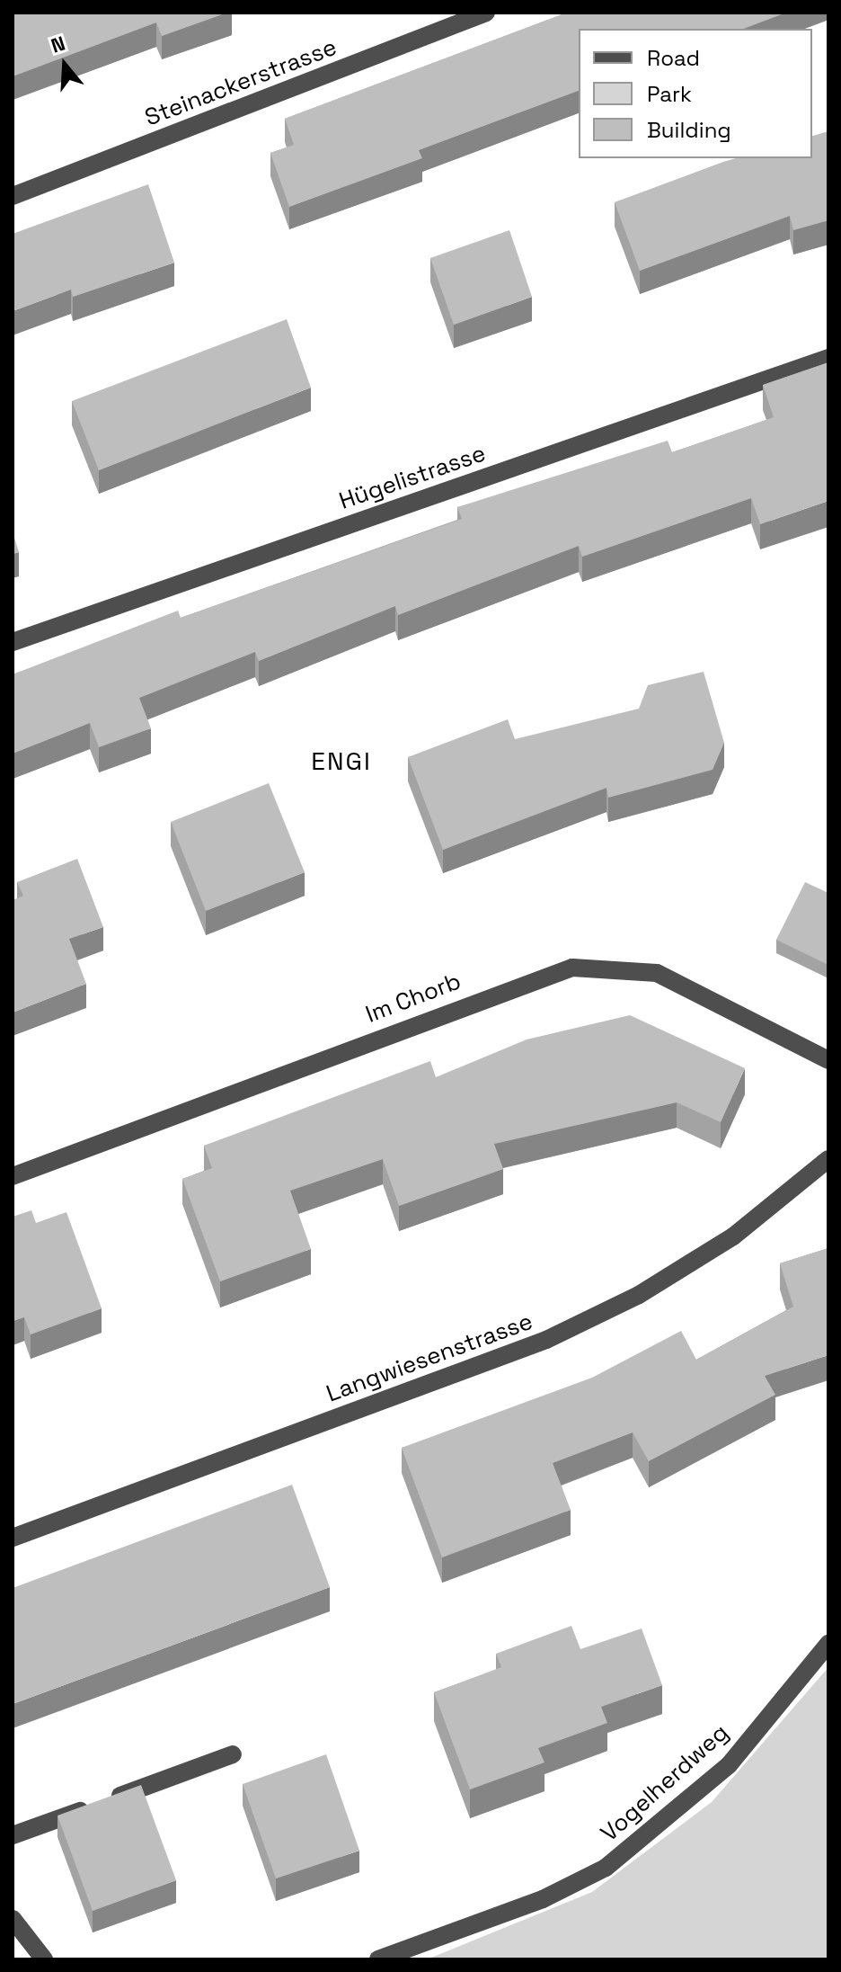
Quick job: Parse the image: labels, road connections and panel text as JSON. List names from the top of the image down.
{
  "streets": {
    "street": [
      "Steinackerstrasse",
      "Hügelistrasse",
      "Im Chorb",
      "Langwiesenstrasse",
      "Vogelherdweg"
    ]
  },
  "districts": ["ENGI"],
  "legend": ["Road", "Park", "Building"],
  "north": "top"
}
